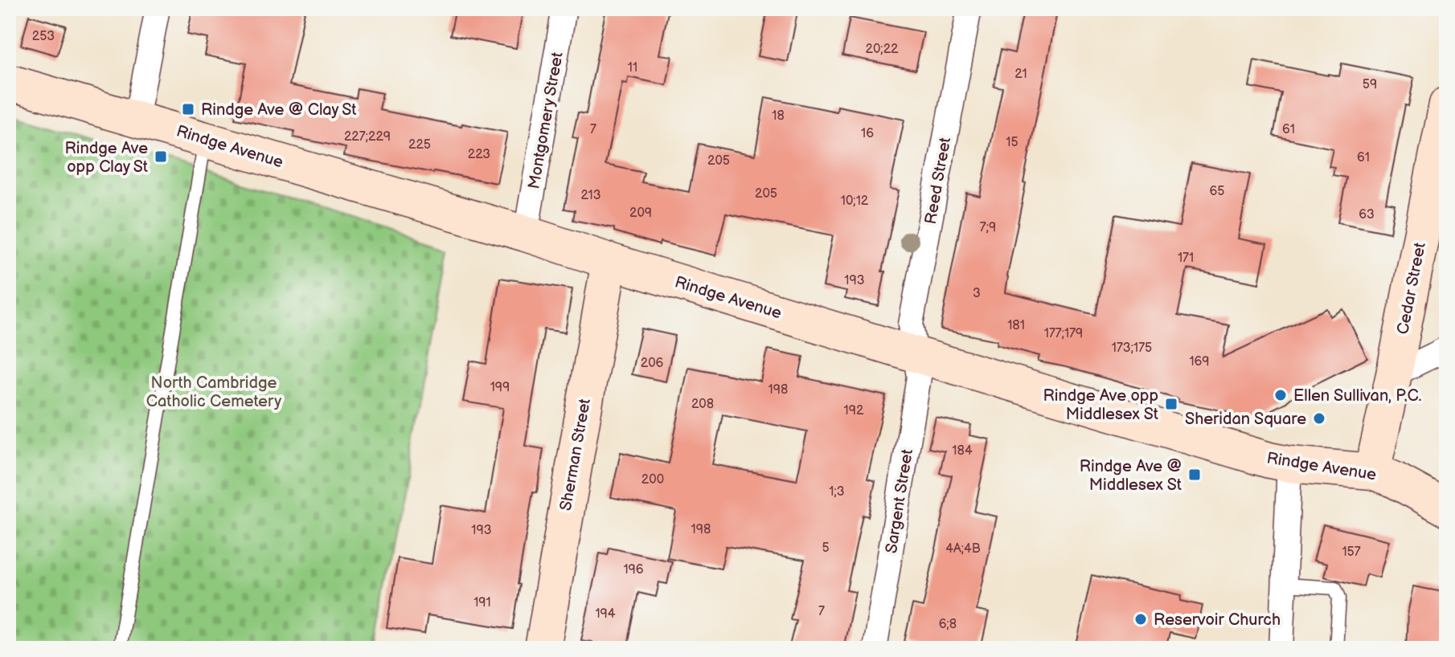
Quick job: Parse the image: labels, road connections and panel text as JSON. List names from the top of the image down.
{
  "streets": {
    "street": [
      "Montgomery Street",
      "Rindge Avenue",
      "Reed Street",
      "Cedar Street",
      "Sherman Street",
      "Sargent Street"
    ]
  },
  "crossings": [
    ["Montgomery Street", "Rindge Avenue"],
    ["Rindge Avenue", "Reed Street"],
    ["Rindge Avenue", "Cedar Street"],
    ["Rindge Avenue", "Sherman Street"],
    ["Rindge Avenue", "Sargent Street"],
    ["Reed Street", "Sargent Street"]
  ],
  "parks": ["North Cambridge Catholic Cemetery"],
  "places": {
    "transit": [
      "Rindge Ave @ Clay St",
      "Rindge Ave opp Clay St",
      "Rindge Ave opp Middlesex St",
      "Rindge Ave @ Middlesex St"
    ],
    "other": ["Ellen Sullivan, P.C.", "Sheridan Square", "Reservoir Church"]
  },
  "house_numbers": [
    "253",
    "20;22",
    "11",
    "21",
    "59",
    "18",
    "7",
    "61",
    "16",
    "227;229",
    "15",
    "225",
    "223",
    "61",
    "205",
    "65",
    "205",
    "213",
    "10;12",
    "209",
    "63",
    "7;9",
    "171",
    "193",
    "3",
    "181",
    "177;179",
    "173;175",
    "169",
    "206",
    "199",
    "198",
    "208",
    "192",
    "184",
    "200",
    "1;3",
    "198",
    "193",
    "5",
    "4A;4B",
    "157",
    "196",
    "191",
    "7",
    "194",
    "6;8"
  ]
}
